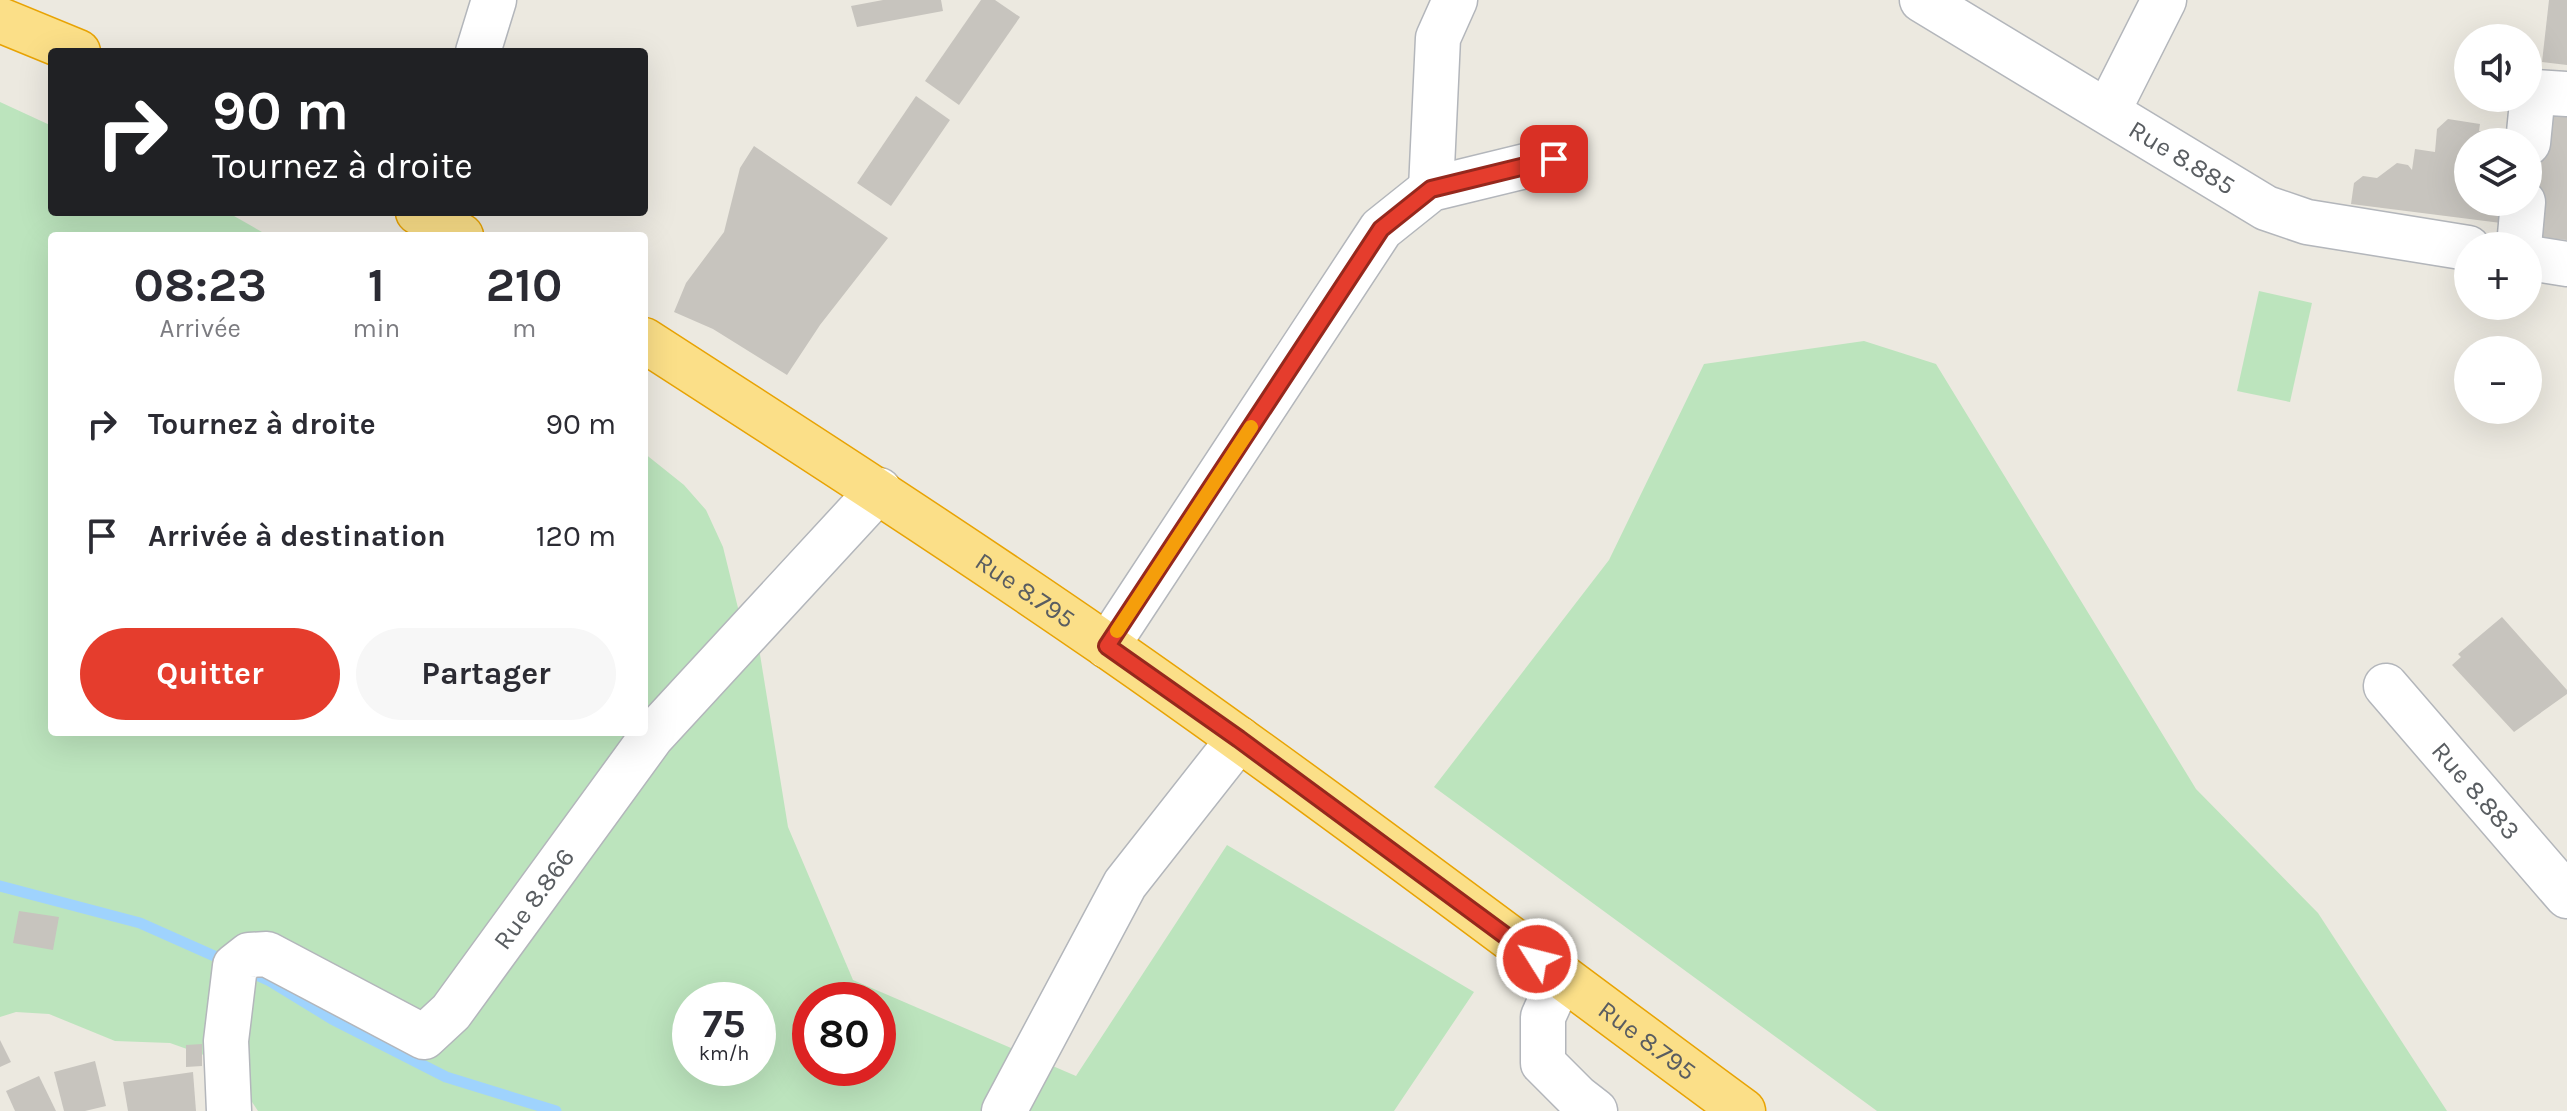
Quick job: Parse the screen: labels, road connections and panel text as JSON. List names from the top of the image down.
{
  "streets": {
    "highway": ["Rue 8.795"],
    "street": ["Rue 8.885", "Rue 8.883", "Rue 8.866"]
  },
  "crossings": [
    ["Rue 8.795", "Rue 8.866"]
  ],
  "page": {
    "map_buttons": ["+", "−"],
    "turn": ["90 m", "Tournez à droite"],
    "eta": [
      "08:23",
      "Arrivée",
      "1",
      "min",
      "210",
      "m"
    ],
    "list": [
      {
        "name": "Tournez à droite",
        "value": "90 m"
      },
      {
        "name": "Arrivée à destination",
        "value": "120 m"
      }
    ],
    "buttons": ["Quitter", "Partager"],
    "speed": "75 km/h",
    "limit": "80"
  }
}
